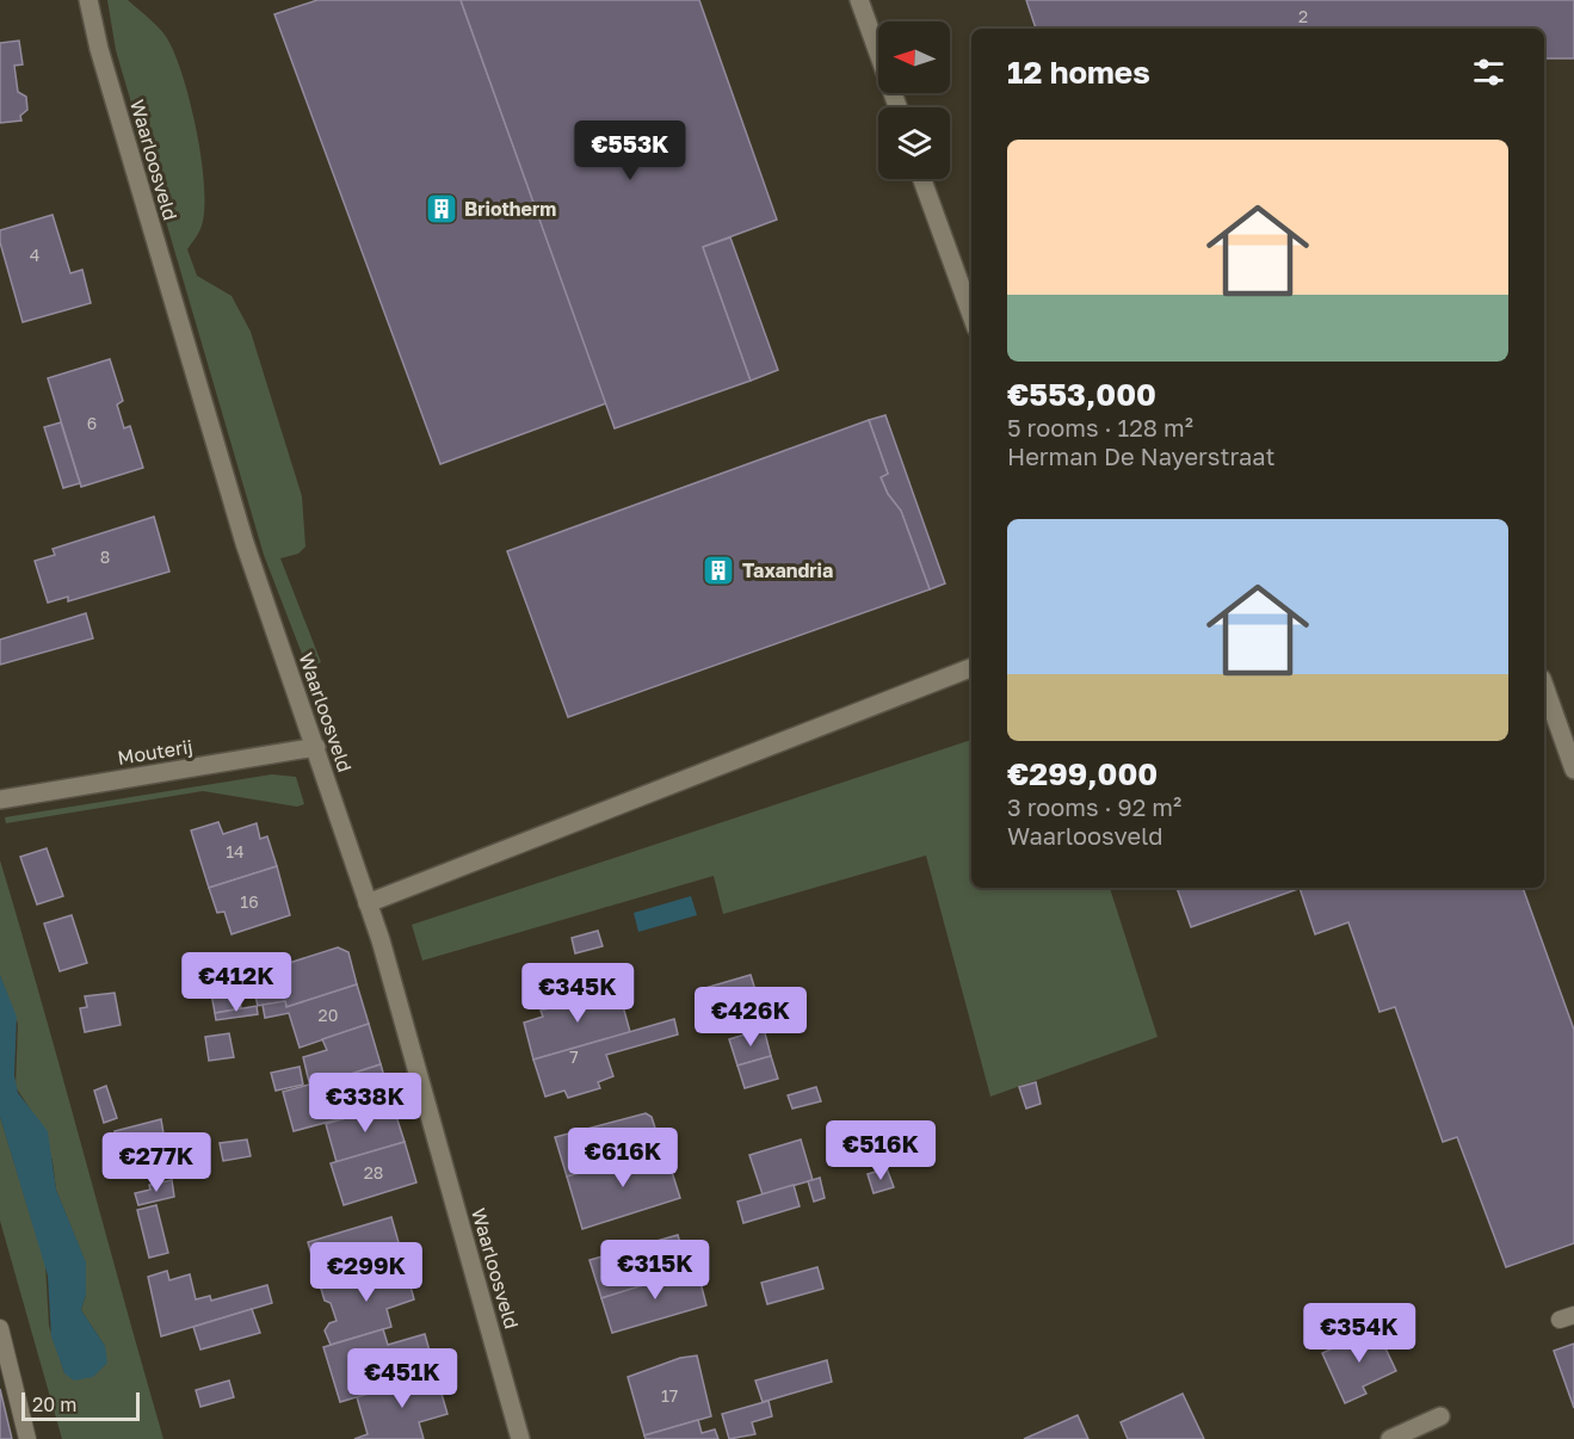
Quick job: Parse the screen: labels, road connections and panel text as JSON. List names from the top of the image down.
{
  "streets": {
    "street": ["Waarloosveld", "Mouterij"]
  },
  "crossings": [
    ["Waarloosveld", "Mouterij"]
  ],
  "places": {
    "building": ["Briotherm", "Taxandria"]
  },
  "house_numbers": [
    "2",
    "4",
    "6",
    "8",
    "14",
    "16",
    "20",
    "7",
    "28",
    "17"
  ],
  "scale_bar": "20 m",
  "north": "left",
  "page": {
    "heading": "12 homes",
    "list": [
      {
        "name": "€553,000",
        "note": "5 rooms · 128 m² · Herman De Nayerstraat"
      },
      {
        "name": "€299,000",
        "note": "3 rooms · 92 m² · Waarloosveld"
      }
    ],
    "price": [
      "€553K",
      "€412K",
      "€345K",
      "€426K",
      "€338K",
      "€516K",
      "€616K",
      "€277K",
      "€315K",
      "€299K",
      "€354K",
      "€451K"
    ],
    "scale": "20 m"
  }
}
